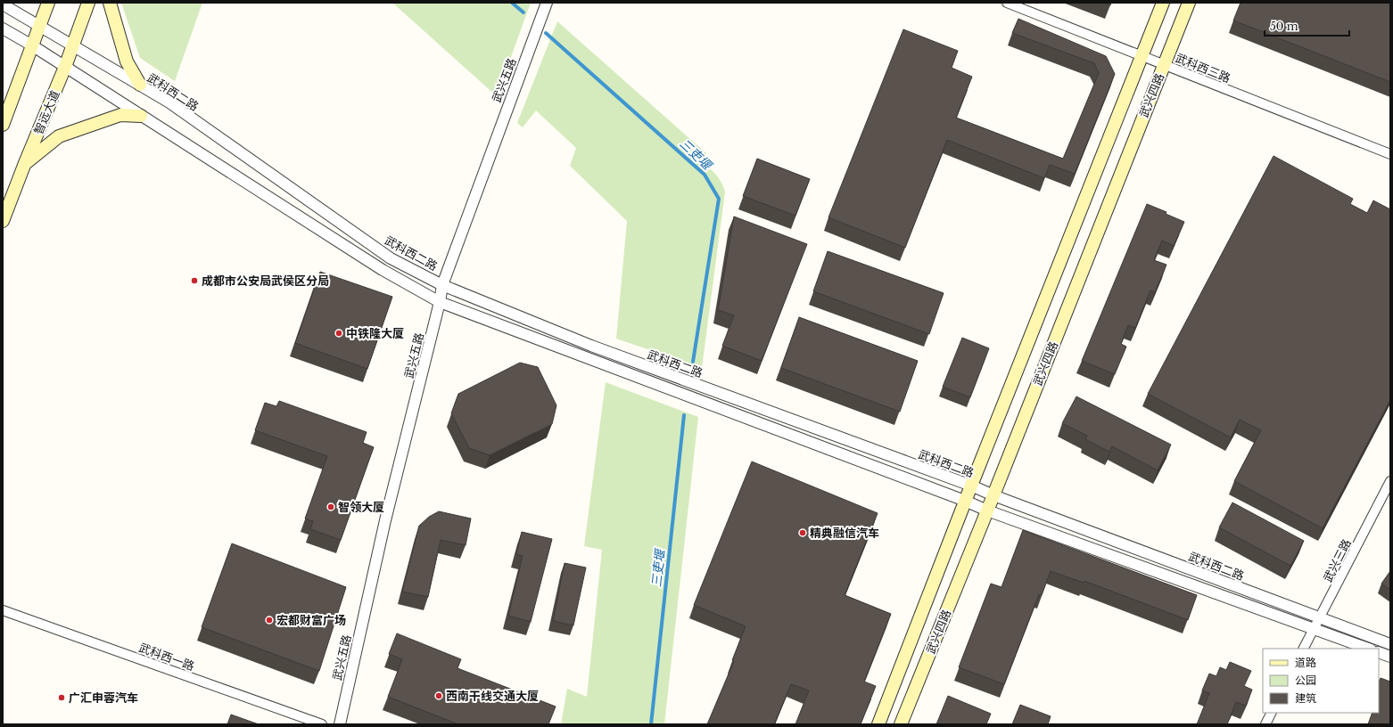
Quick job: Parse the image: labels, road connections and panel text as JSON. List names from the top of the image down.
{
  "streets": {
    "main road": ["武兴四路", "智远大道"],
    "street": [
      "武科西三路",
      "武兴五路",
      "武科西二路",
      "武兴三路",
      "武科西一路"
    ]
  },
  "crossings": [
    ["武科西三路", "武兴四路"],
    ["武兴五路", "武科西二路"],
    ["武科西二路", "武兴四路"],
    ["武科西二路", "智远大道"],
    ["武科西二路", "武兴三路"]
  ],
  "water": ["三吏堰"],
  "places": [
    "成都市公安局武侯区分局",
    "中铁隆大厦",
    "智领大厦",
    "精典融信汽车",
    "宏都财富广场",
    "西南干线交通大厦",
    "广汇申蓉汽车"
  ],
  "legend": ["道路", "公园", "建筑"],
  "scale_bar": "50 m"
}
